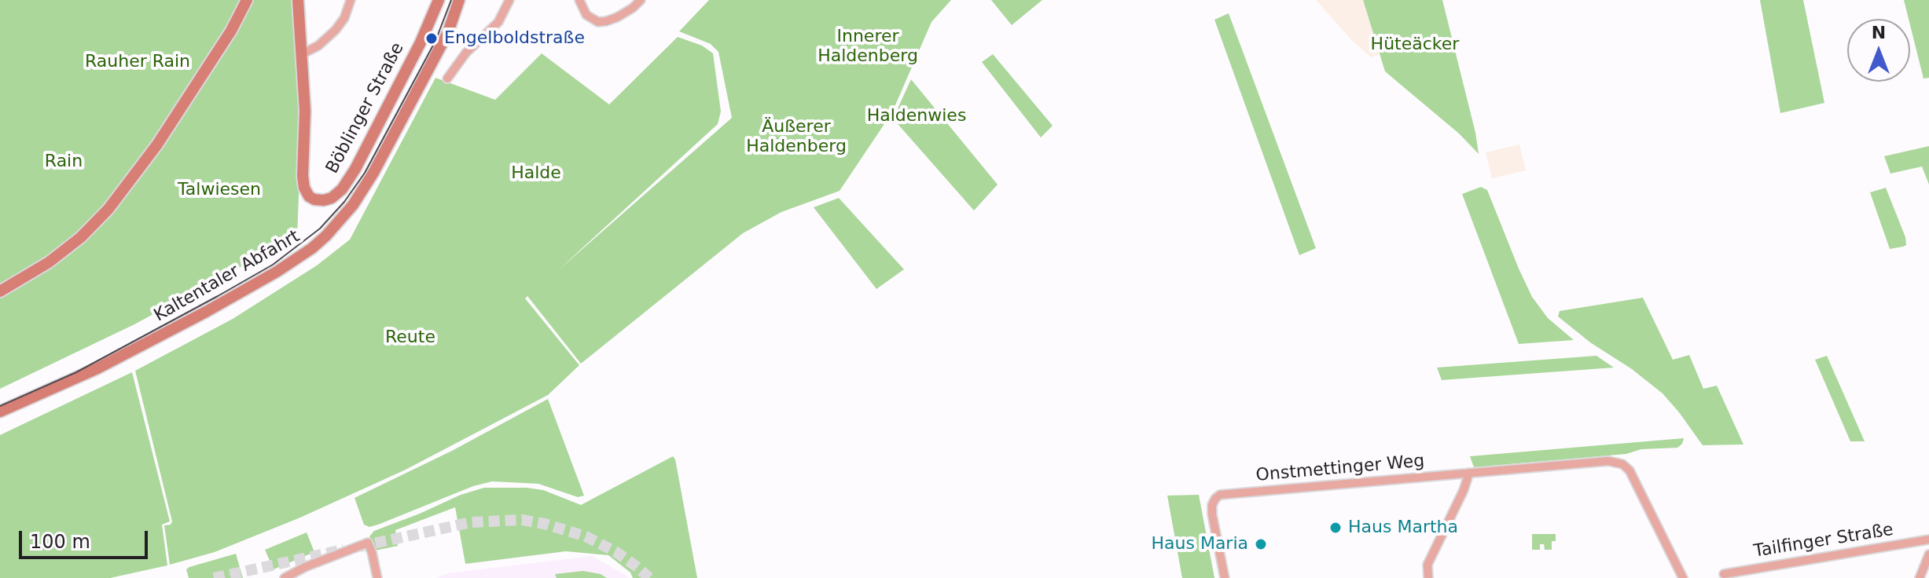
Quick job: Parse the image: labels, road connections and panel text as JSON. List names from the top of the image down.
{
  "streets": {
    "main road": ["Böblinger Straße", "Kaltentaler Abfahrt"],
    "street": ["Onstmettinger Weg", "Tailfinger Straße"]
  },
  "parks": [
    "Innerer Haldenberg",
    "Hüteäcker",
    "Rauher Rain",
    "Haldenwies",
    "Äußerer Haldenberg",
    "Rain",
    "Halde",
    "Talwiesen",
    "Reute"
  ],
  "places": ["Engelboldstraße", "Haus Martha", "Haus Maria"],
  "scale_bar": "100 m",
  "north": "top"
}
